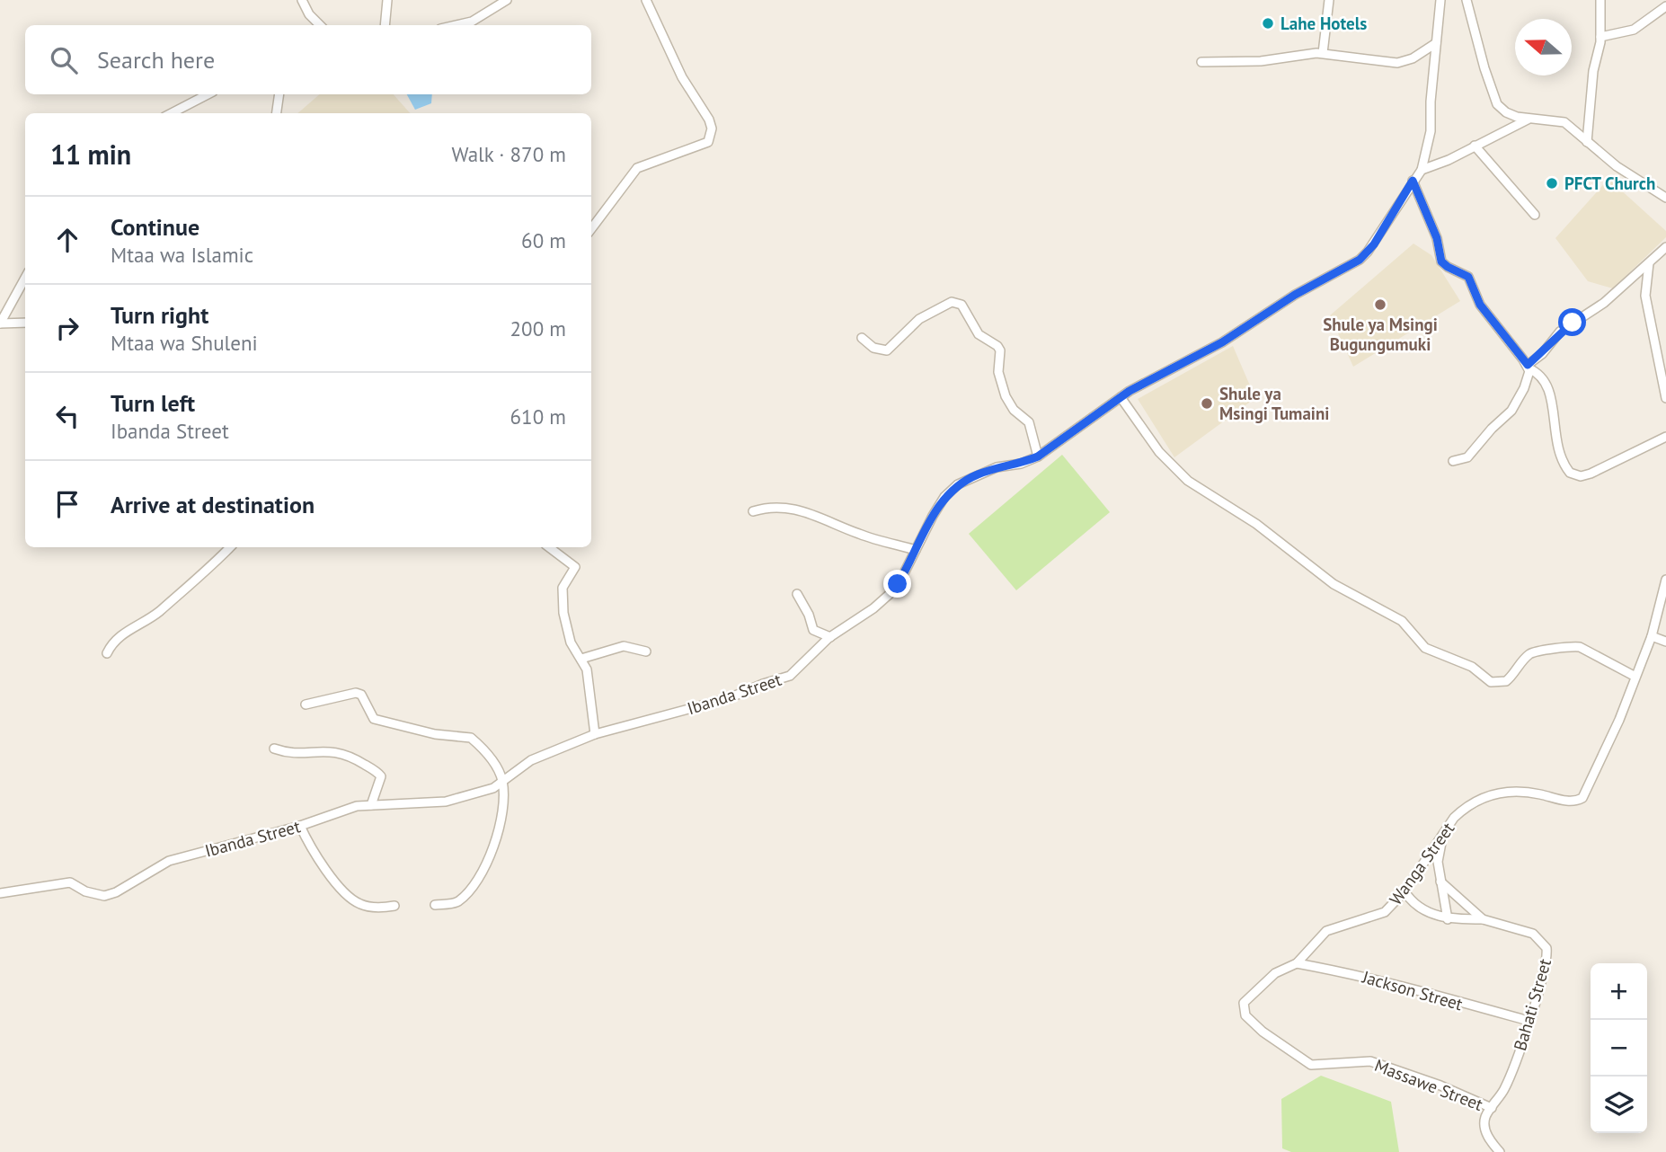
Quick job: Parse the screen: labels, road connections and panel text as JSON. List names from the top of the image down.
{
  "streets": {
    "street": [
      "Ibanda Street",
      "Wanga Street",
      "Jackson Street",
      "Bahati Street",
      "Massawe Street"
    ]
  },
  "crossings": [
    ["Wanga Street", "Jackson Street"],
    ["Wanga Street", "Massawe Street"],
    ["Jackson Street", "Bahati Street"],
    ["Bahati Street", "Massawe Street"]
  ],
  "places": [
    "Lahe Hotels",
    "PFCT Church",
    "Shule ya Msingi Bugungumuki",
    "Shule ya Msingi Tumaini"
  ],
  "north": "left",
  "page": {
    "search": "Search here",
    "heading": ["11 min", "Walk · 870 m"],
    "list": [
      ["Continue", "Mtaa wa Islamic", "60 m"],
      ["Turn right", "Mtaa wa Shuleni", "200 m"],
      ["Turn left", "Ibanda Street", "610 m"],
      "Arrive at destination"
    ],
    "map_buttons": ["+", "−"]
  }
}
